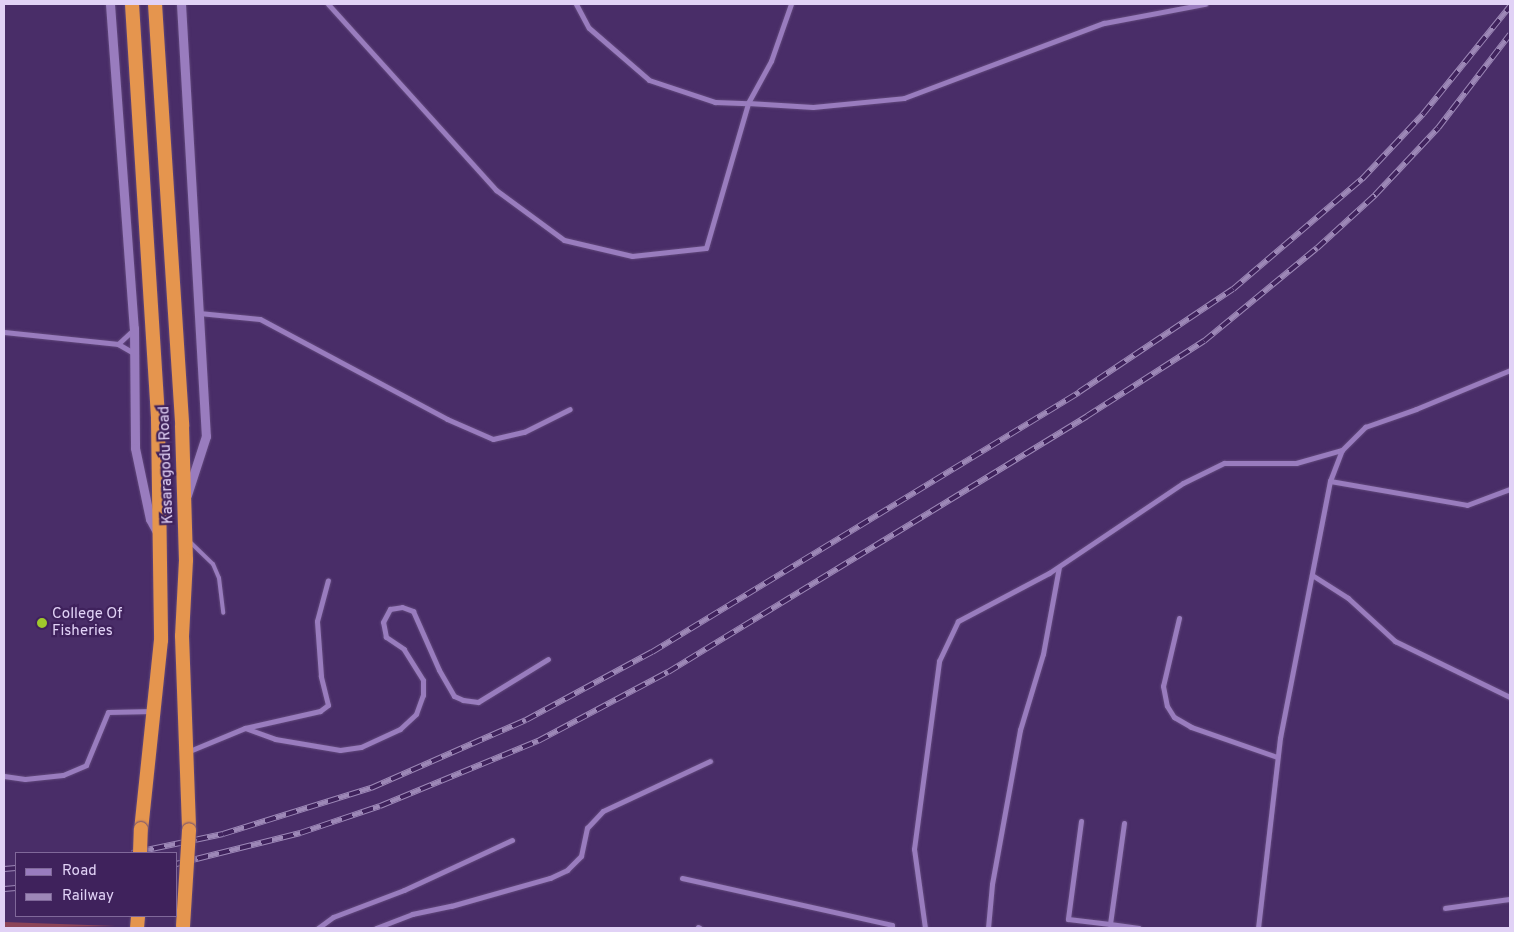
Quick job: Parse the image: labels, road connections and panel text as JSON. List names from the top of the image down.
{
  "streets": {
    "highway": ["Kasaragodu Road"]
  },
  "places": ["College Of Fisheries"],
  "legend": ["Road", "Railway"]
}
